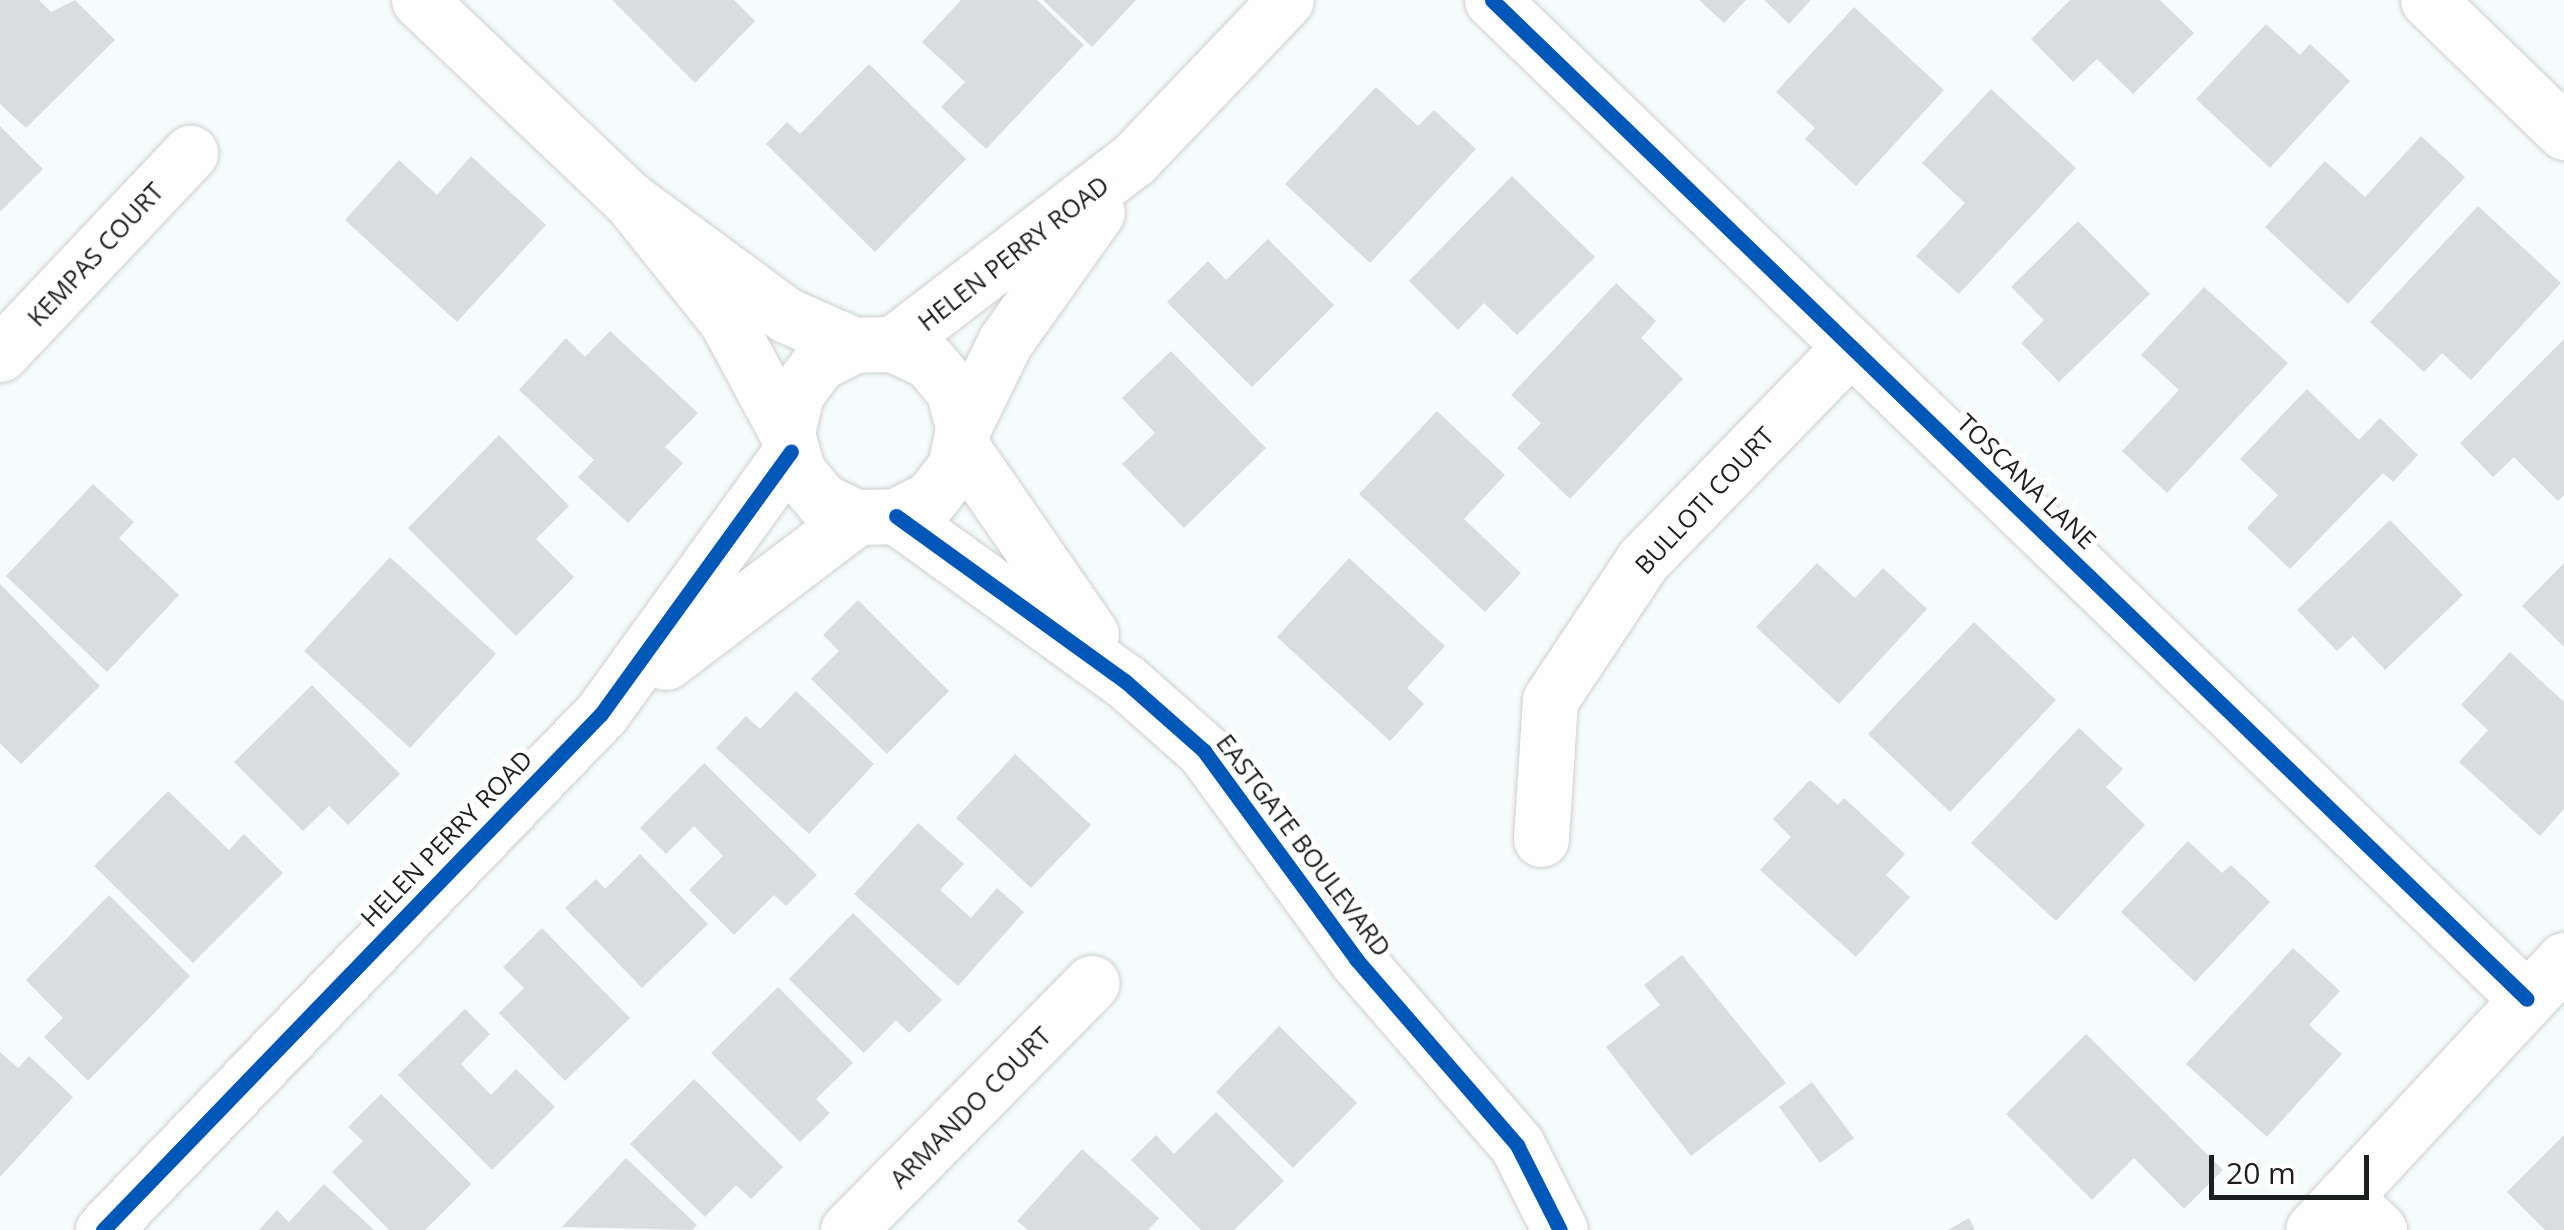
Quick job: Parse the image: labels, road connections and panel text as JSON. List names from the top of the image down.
{
  "streets": {
    "street": [
      "HELEN PERRY ROAD",
      "KEMPAS COURT",
      "TOSCANA LANE",
      "BULLOTI COURT",
      "EASTGATE BOULEVARD",
      "ARMANDO COURT"
    ]
  },
  "crossings": [
    ["HELEN PERRY ROAD", "EASTGATE BOULEVARD"],
    ["TOSCANA LANE", "BULLOTI COURT"]
  ],
  "scale_bar": "20 m"
}
